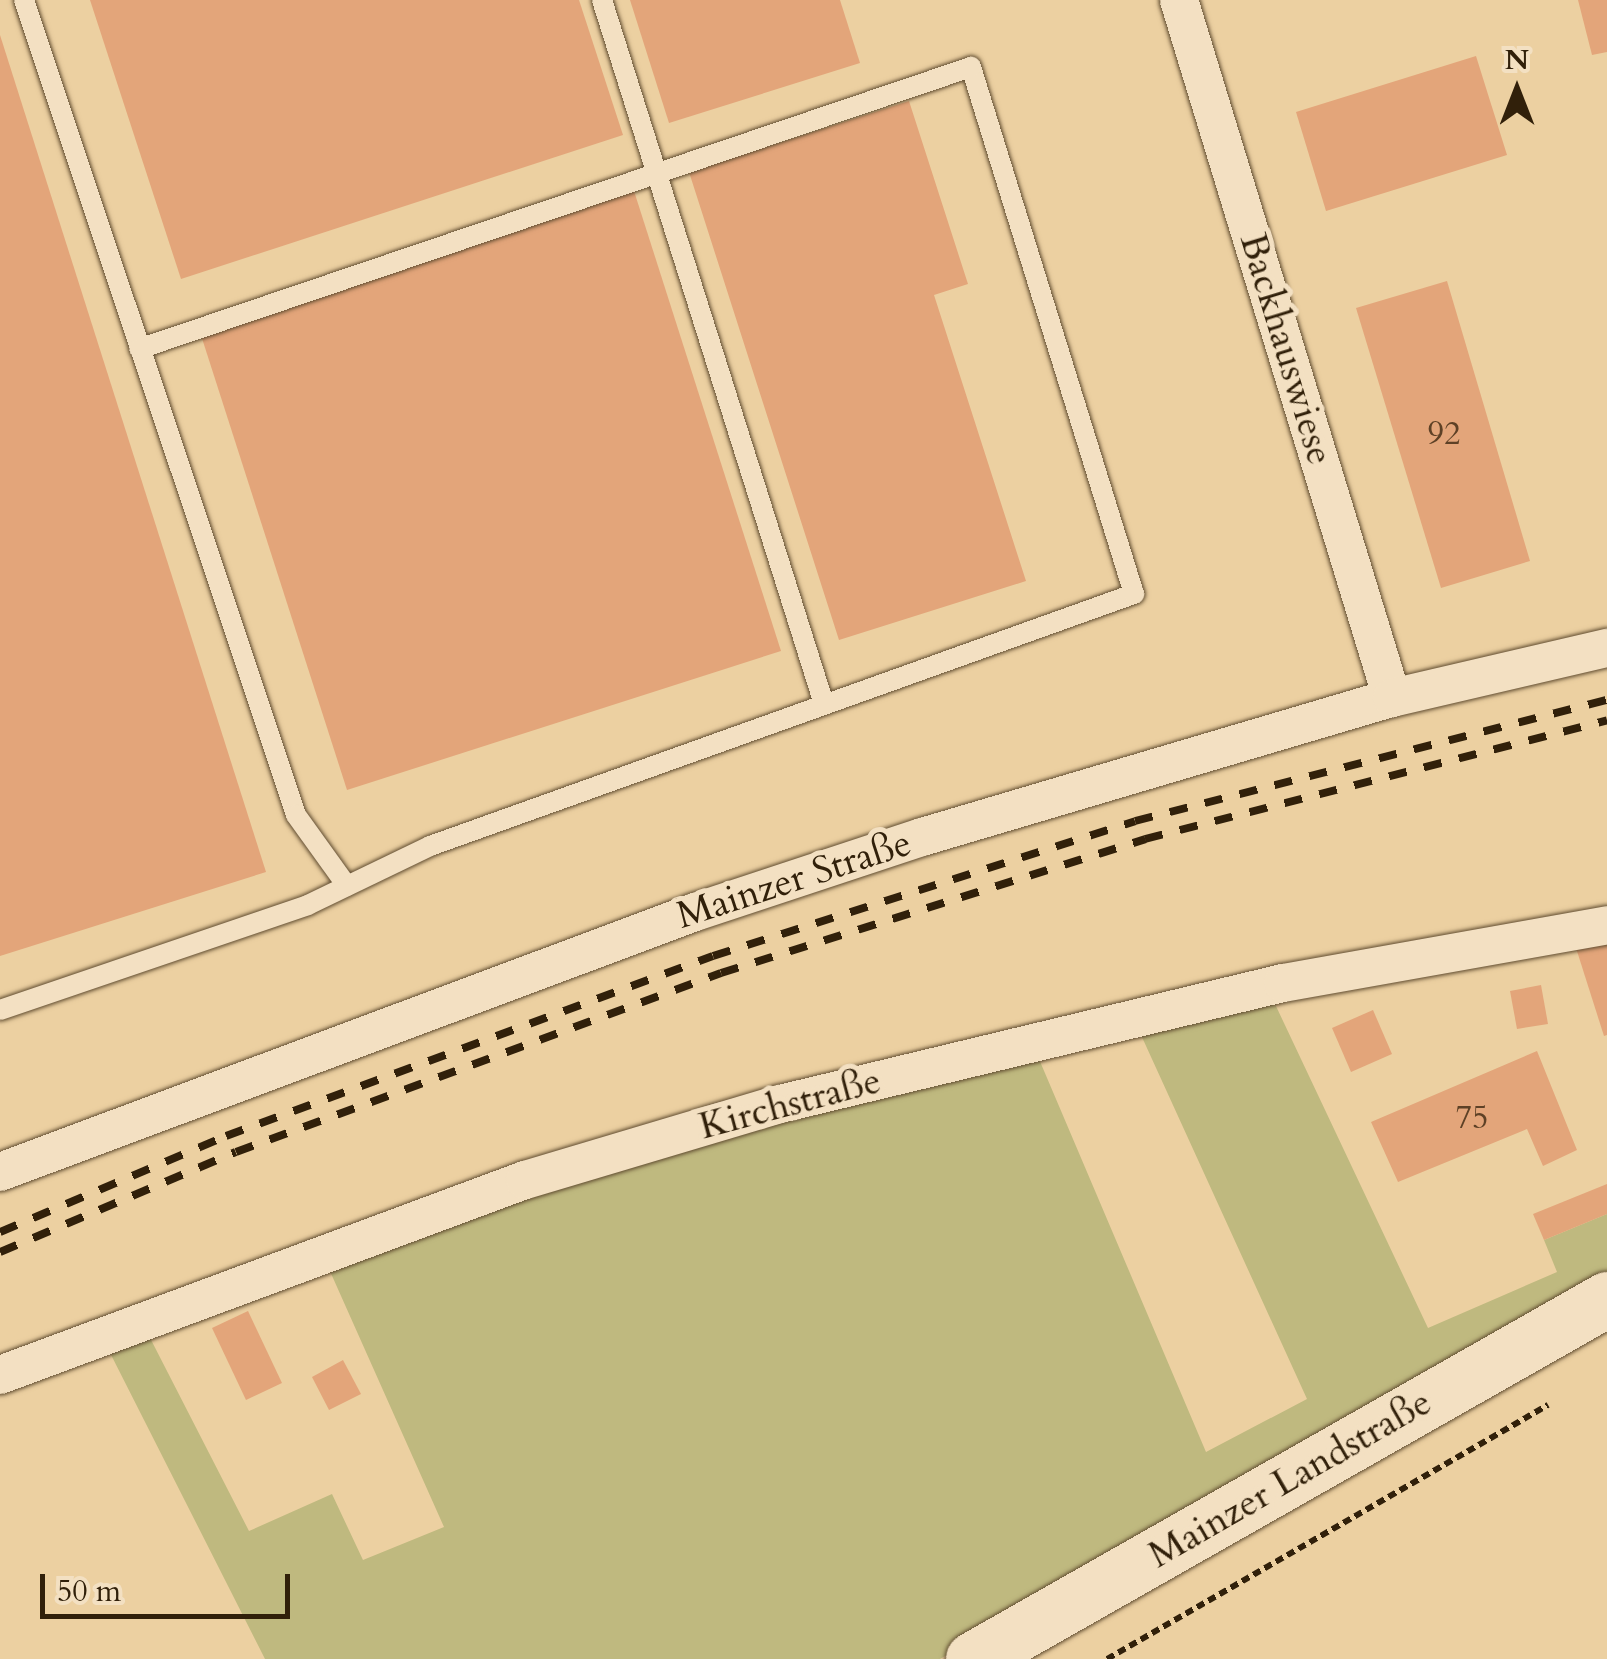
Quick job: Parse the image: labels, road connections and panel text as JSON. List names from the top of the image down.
{
  "streets": {
    "main road": ["Mainzer Landstraße"],
    "street": ["Backhauswiese", "Mainzer Straße", "Kirchstraße"]
  },
  "crossings": [
    ["Backhauswiese", "Mainzer Straße"]
  ],
  "house_numbers": ["92", "75"],
  "scale_bar": "50 m",
  "north": "top"
}
